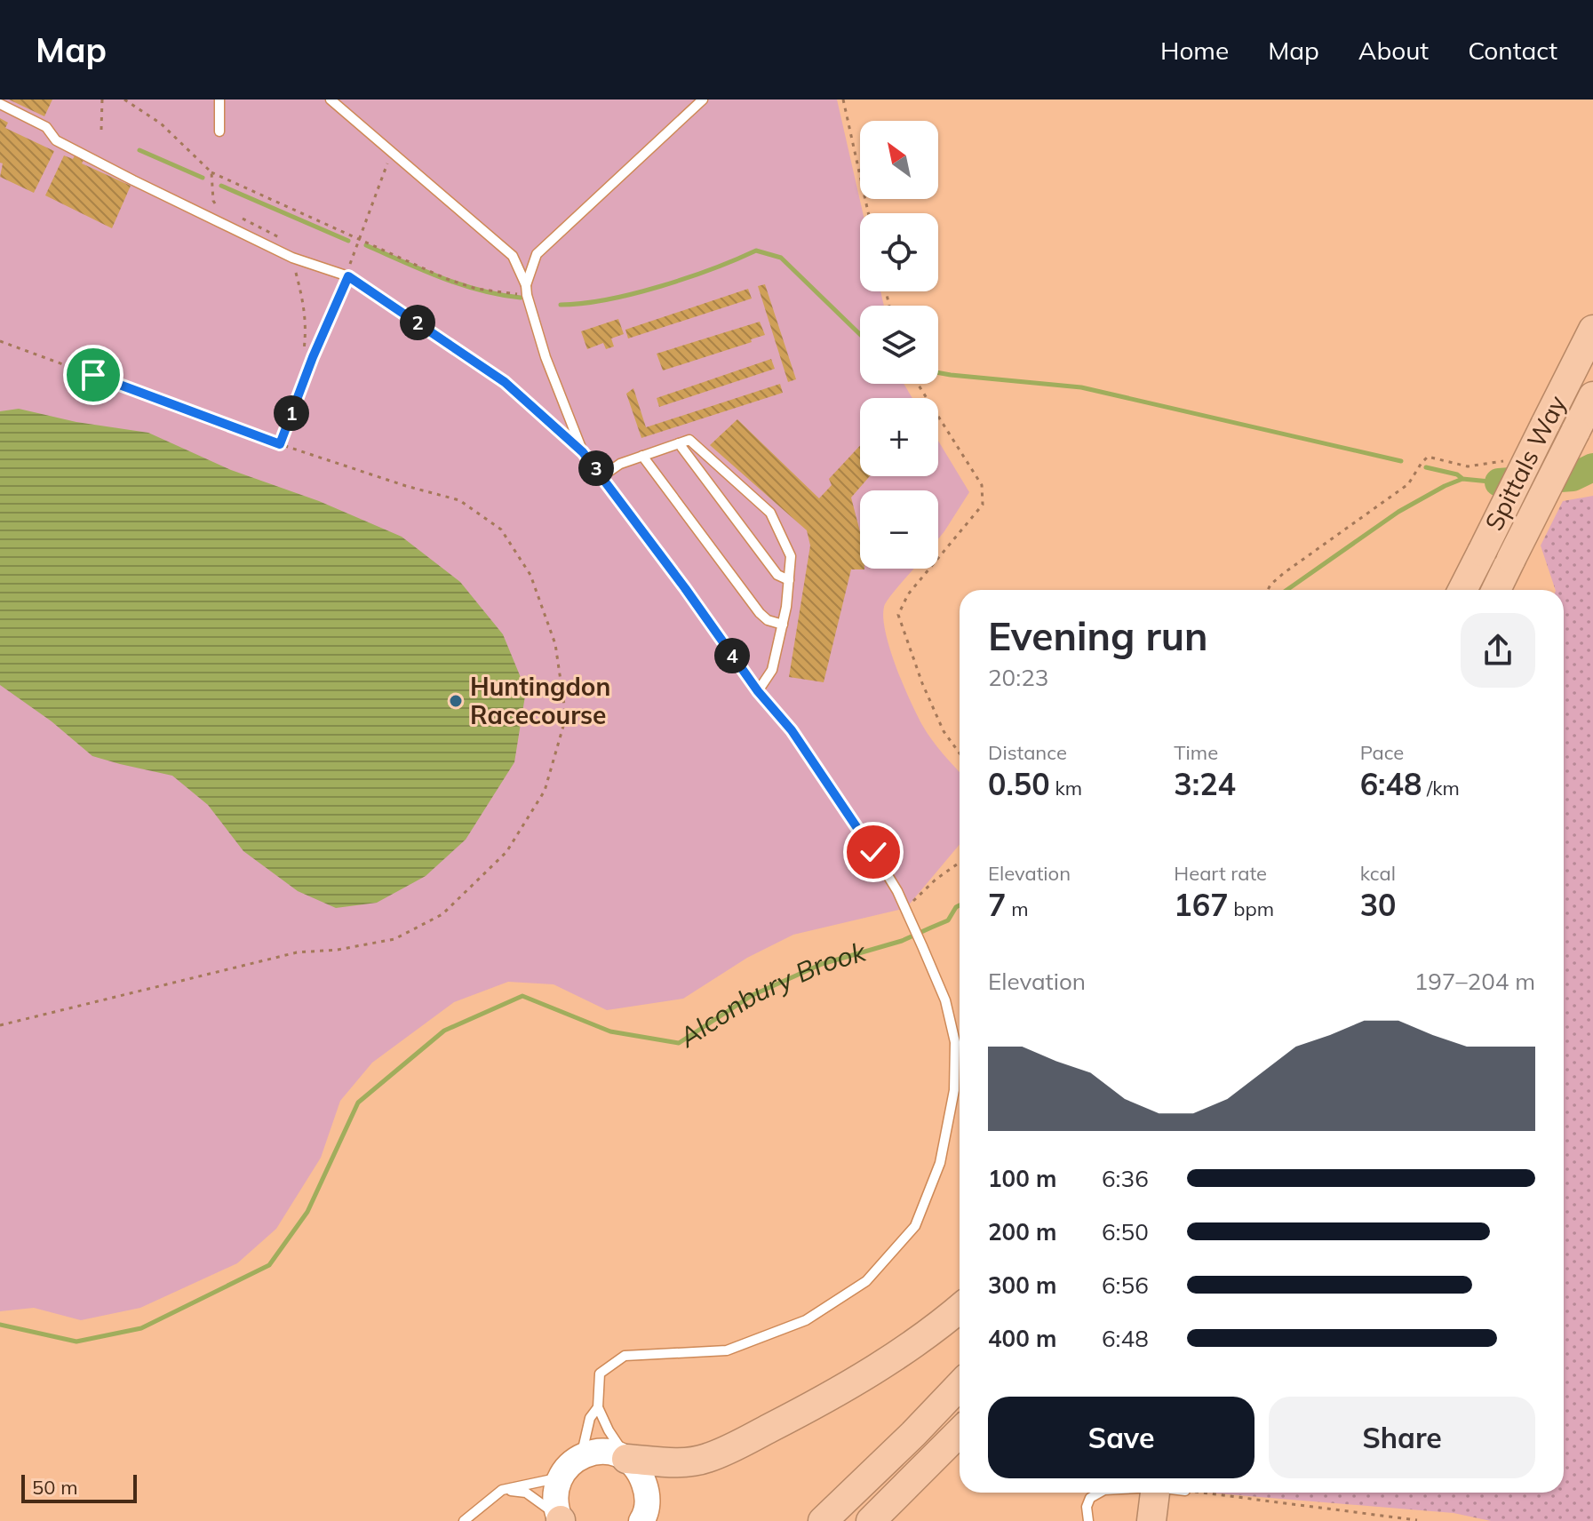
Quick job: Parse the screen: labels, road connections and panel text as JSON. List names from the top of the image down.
{
  "streets": {
    "highway": ["Spittals Way"]
  },
  "water": ["Alconbury Brook"],
  "places": ["Huntingdon Racecourse"],
  "scale_bar": "50 m",
  "north": "top left",
  "page": {
    "header": "Map",
    "nav": [
      "Home",
      "Map",
      "About",
      "Contact"
    ],
    "map_buttons": ["+", "−"],
    "pins": [
      "2",
      "1",
      "3",
      "4"
    ],
    "heading": ["Evening run", "20:23"],
    "stats": [
      ["Distance", "0.50 km"],
      ["Time", "3:24"],
      ["Pace", "6:48 /km"],
      ["Elevation", "7 m"],
      ["Heart rate", "167 bpm"],
      ["kcal", "30"]
    ],
    "chart": ["Elevation", "197–204 m"],
    "list": [
      {
        "name": "100 m",
        "note": "6:36"
      },
      {
        "name": "200 m",
        "note": "6:50"
      },
      {
        "name": "300 m",
        "note": "6:56"
      },
      {
        "name": "400 m",
        "note": "6:48"
      }
    ],
    "buttons": ["Save", "Share"],
    "scale": "50 m"
  }
}
